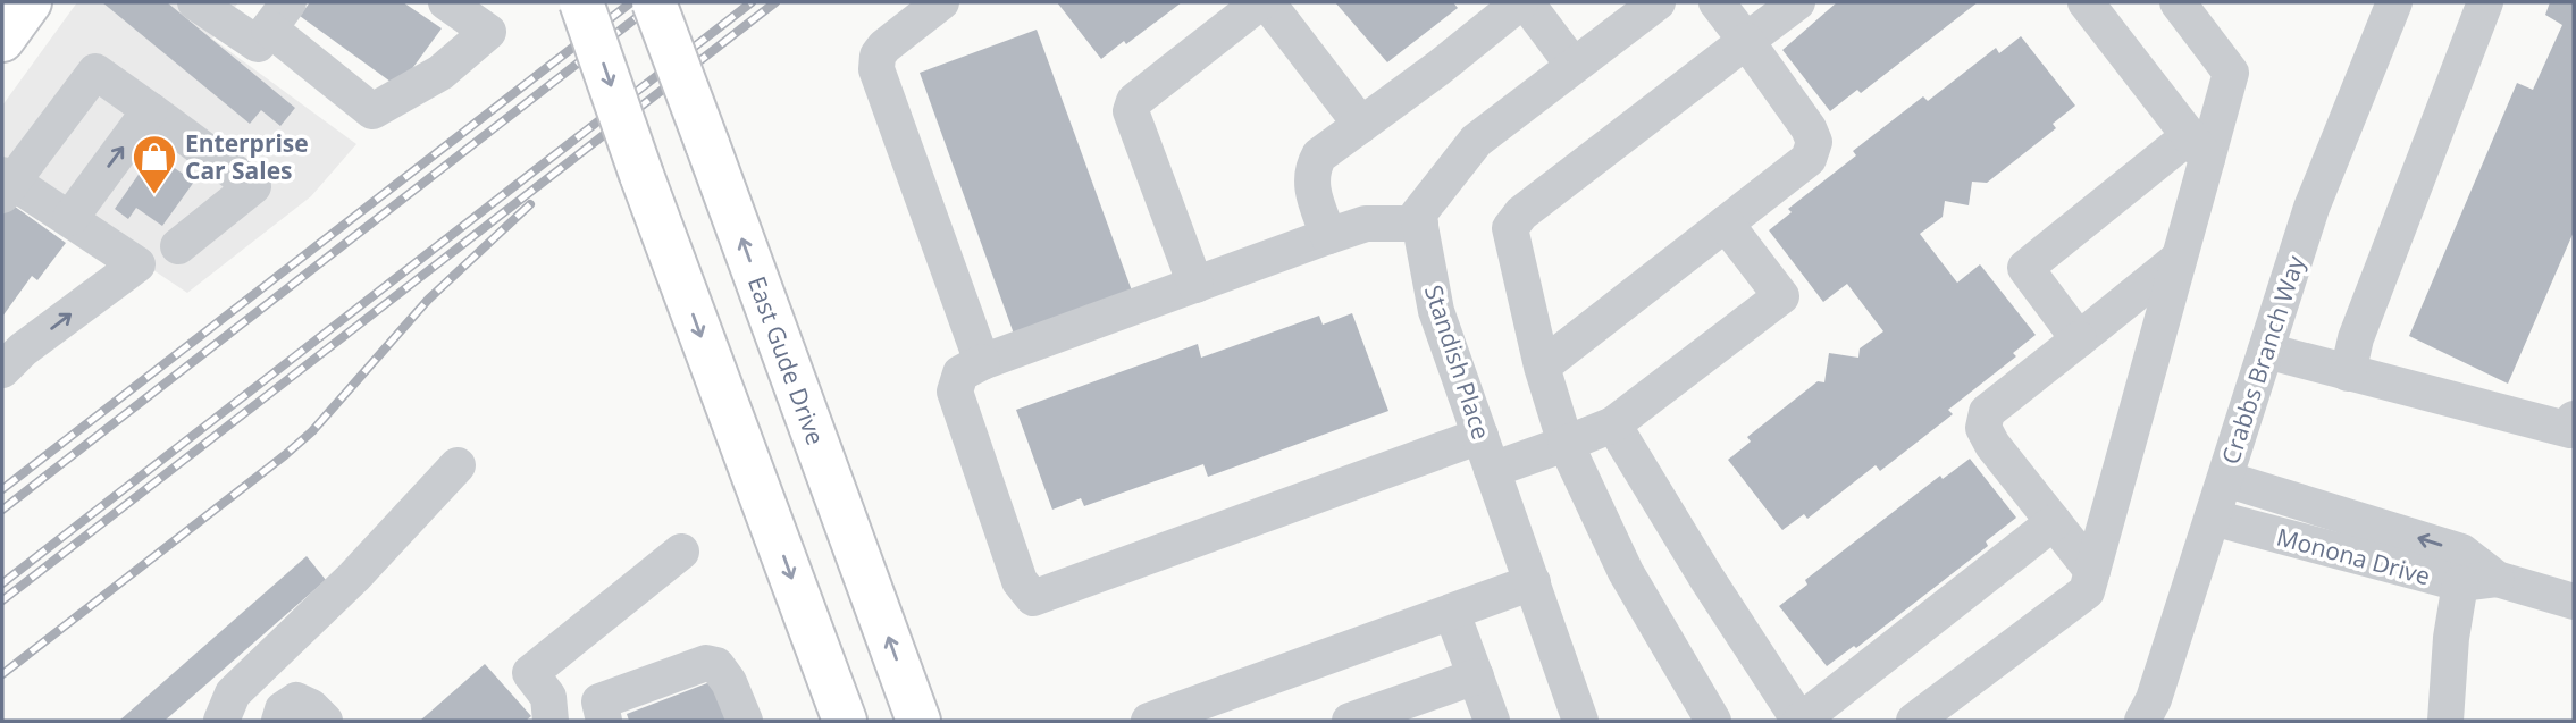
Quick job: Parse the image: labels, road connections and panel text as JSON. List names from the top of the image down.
{
  "streets": {
    "main road": ["East Gude Drive"],
    "street": ["Crabbs Branch Way", "Standish Place", "Monona Drive"]
  },
  "crossings": [
    ["Crabbs Branch Way", "Monona Drive"]
  ],
  "places": {
    "shop": ["Enterprise Car Sales"]
  }
}
